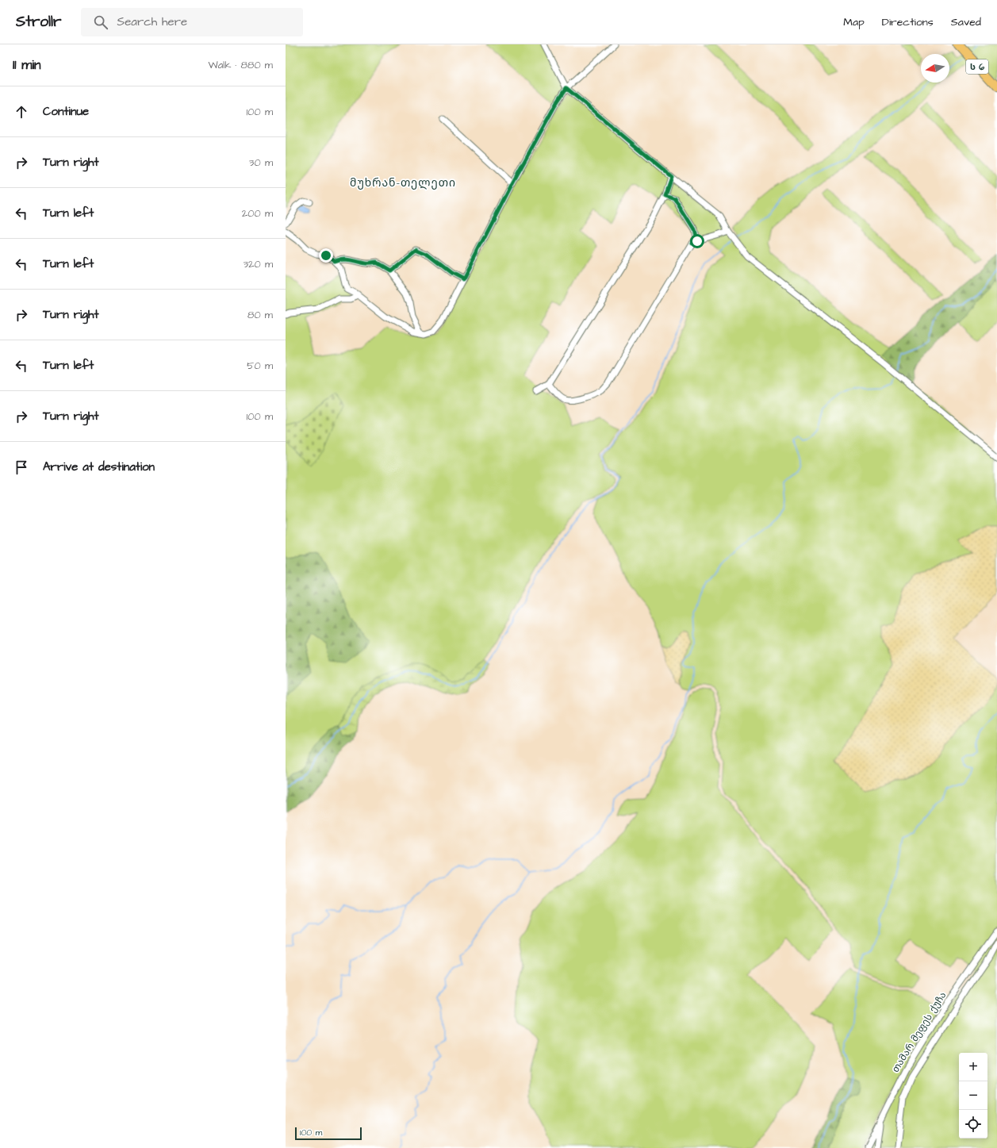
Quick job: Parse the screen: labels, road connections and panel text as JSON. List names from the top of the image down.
{
  "streets": {
    "highway": ["ს 6"],
    "street": ["თამარ მეფეს ქუჩა"]
  },
  "districts": ["მუხრან-თელეთი"],
  "scale_bar": "100 m",
  "north": "left",
  "page": {
    "header": "Strollr",
    "search": "Search here",
    "nav": ["Map", "Directions", "Saved"],
    "heading": ["11 min", "Walk · 880 m"],
    "list": [
      ["Continue", "100 m"],
      ["Turn right", "30 m"],
      ["Turn left", "200 m"],
      ["Turn left", "320 m"],
      ["Turn right", "80 m"],
      ["Turn left", "50 m"],
      ["Turn right", "100 m"],
      "Arrive at destination"
    ],
    "map_buttons": ["+", "−"],
    "scale": "100 m"
  }
}
